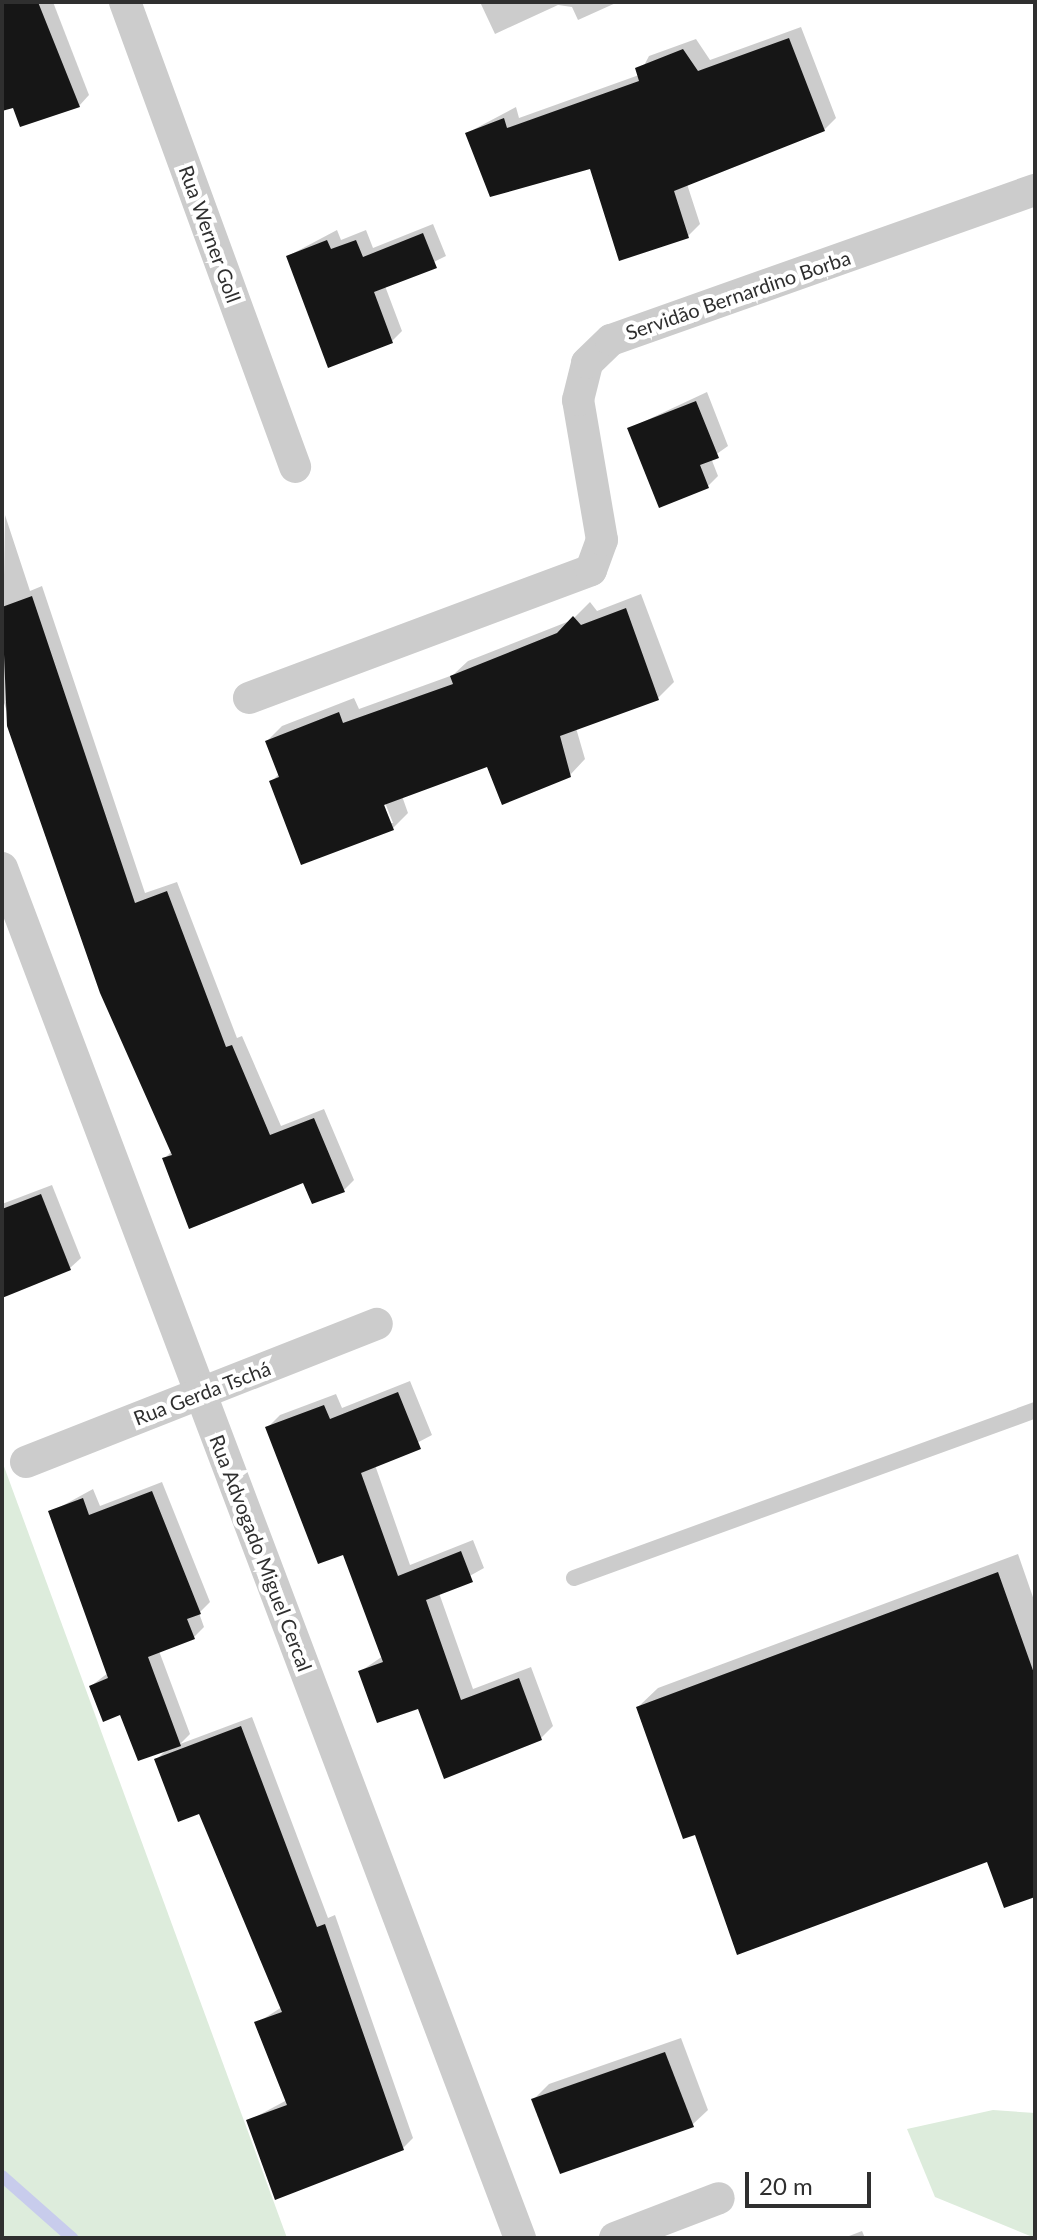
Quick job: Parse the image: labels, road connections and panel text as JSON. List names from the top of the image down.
{
  "streets": {
    "street": [
      "Rua Werner Goll",
      "Servidão Bernardino Borba",
      "Rua Gerda Tschá",
      "Rua Advogado Miguel Cercal"
    ]
  },
  "crossings": [
    ["Rua Gerda Tschá", "Rua Advogado Miguel Cercal"]
  ],
  "scale_bar": "20 m"
}
